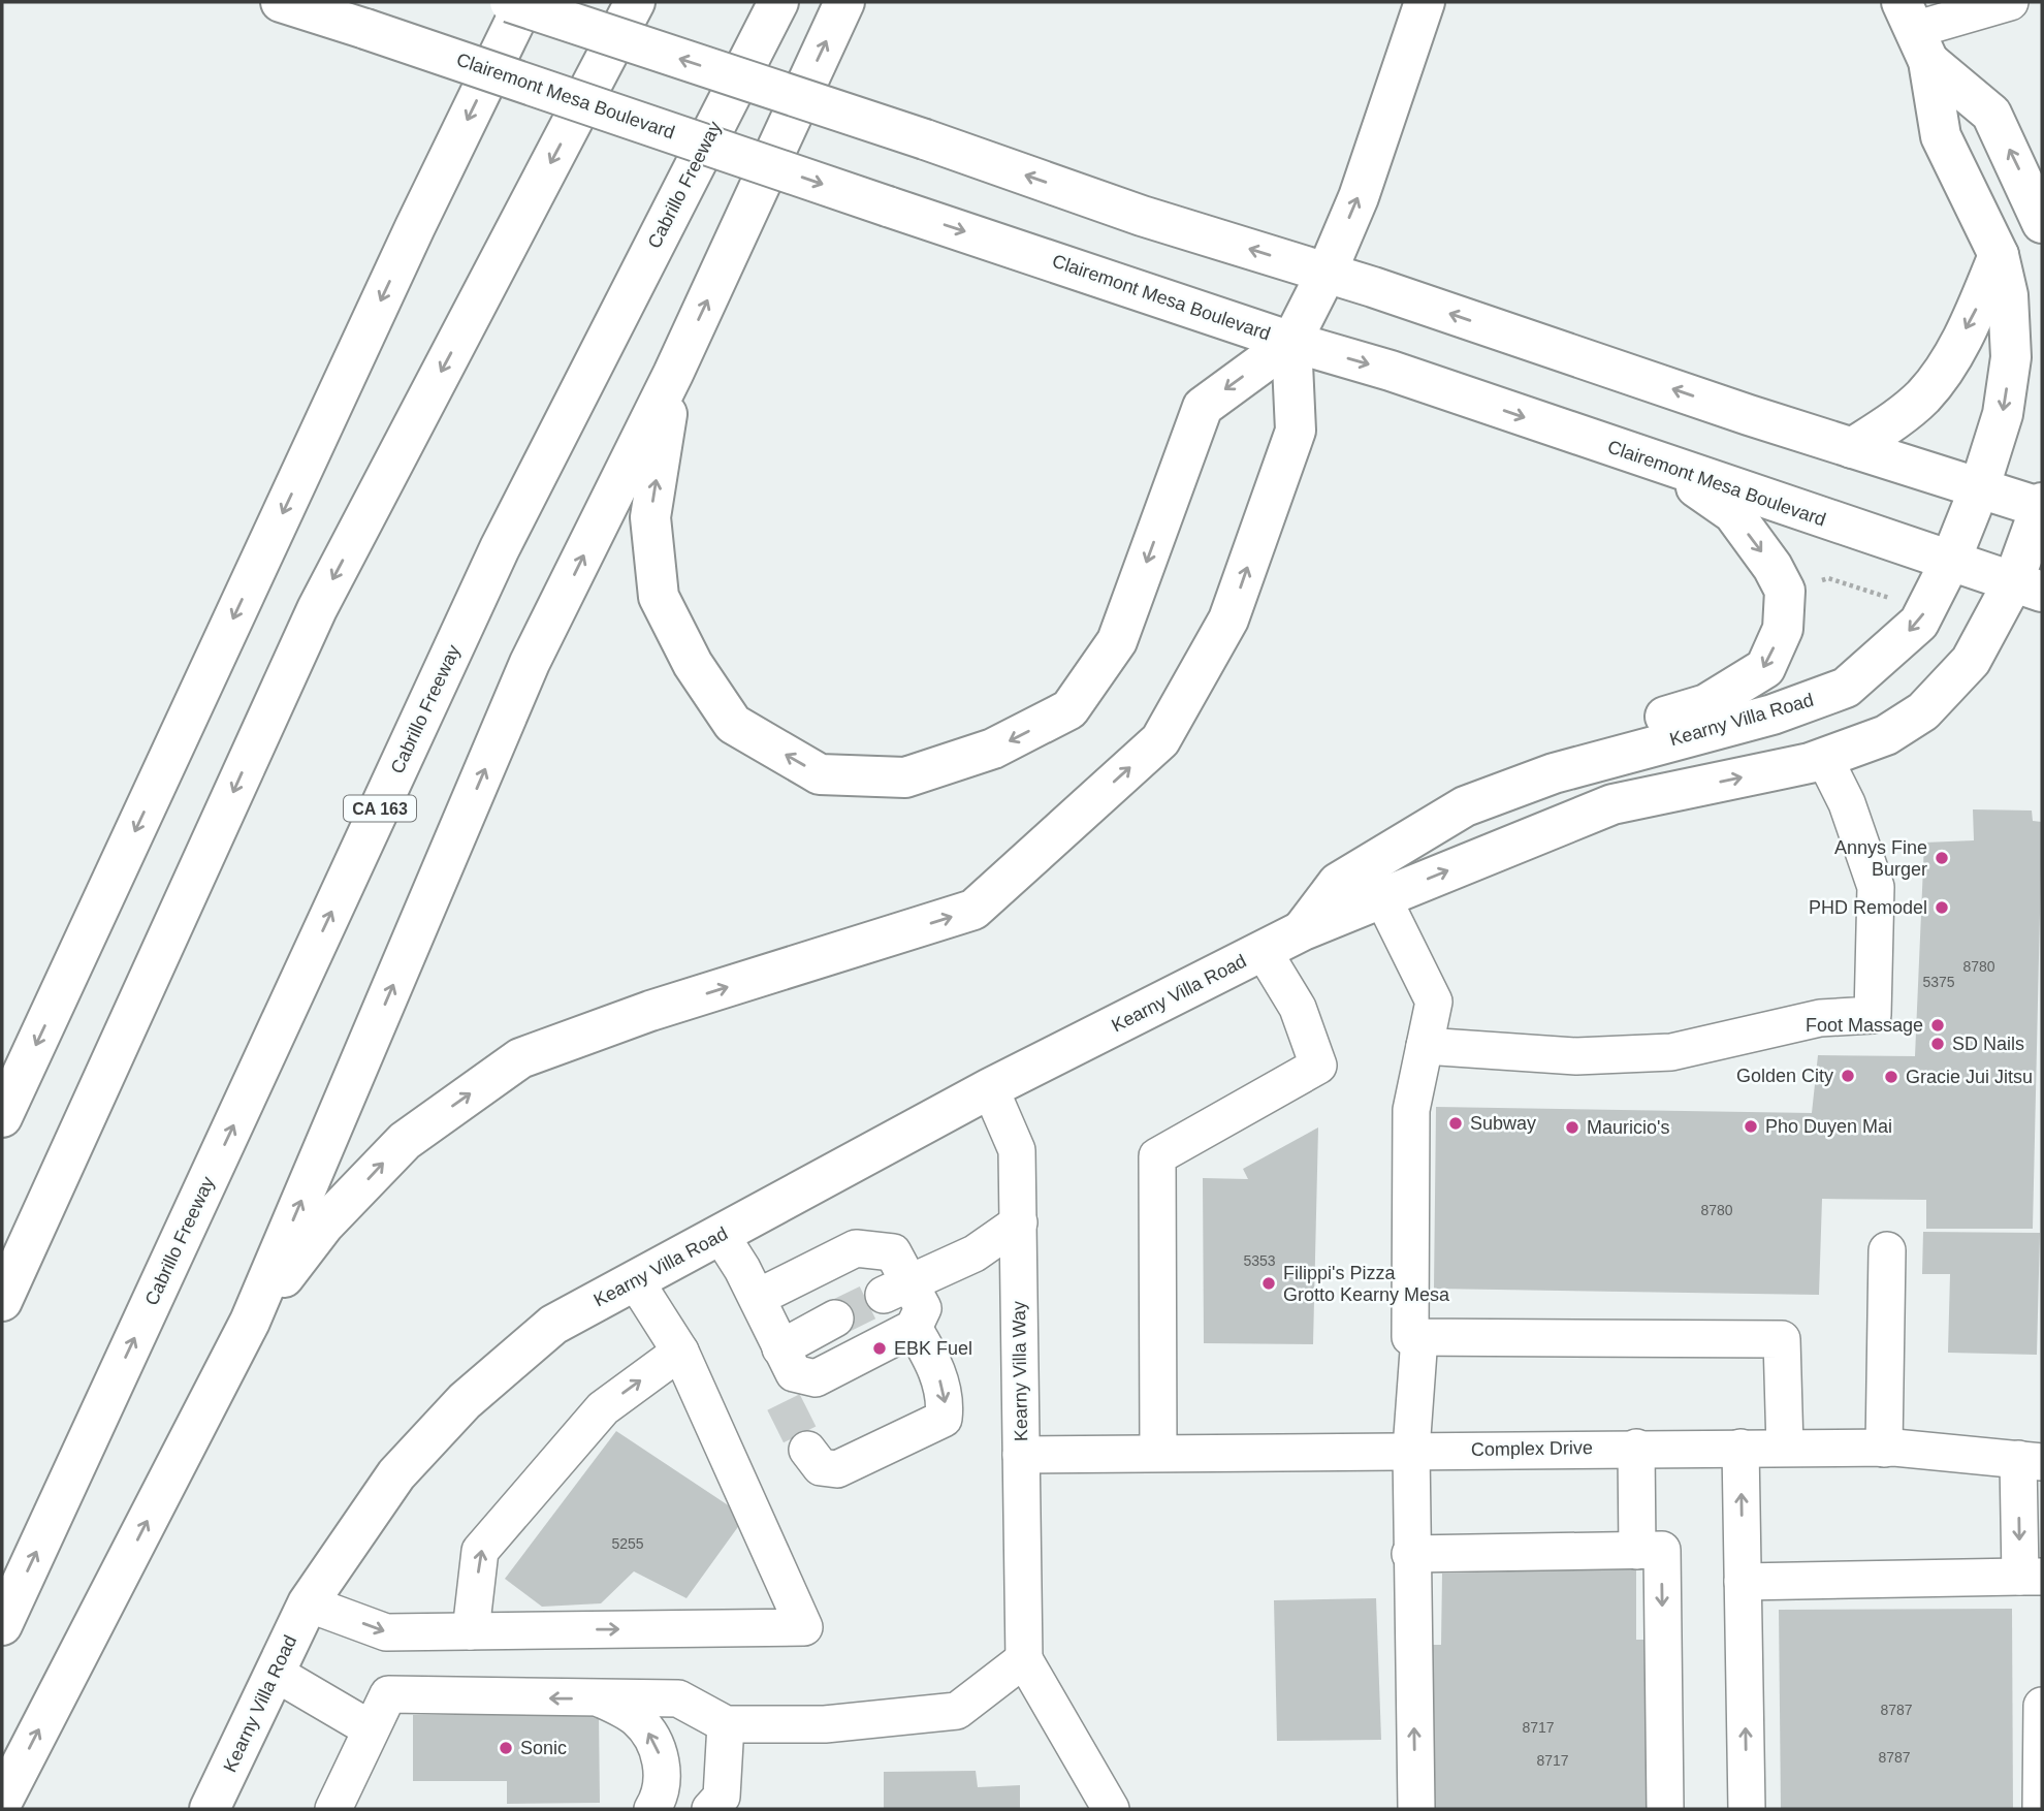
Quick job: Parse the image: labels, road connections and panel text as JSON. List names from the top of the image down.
{
  "streets": {
    "main road": [
      "Clairemont Mesa Boulevard",
      "Cabrillo Freeway",
      "Kearny Villa Road",
      "CA 163"
    ],
    "street": ["Kearny Villa Way", "Complex Drive"]
  },
  "crossings": [
    ["Clairemont Mesa Boulevard", "Kearny Villa Road"],
    ["Kearny Villa Road", "Kearny Villa Way"],
    ["Kearny Villa Way", "Complex Drive"]
  ],
  "places": [
    "Annys Fine Burger",
    "PHD Remodel",
    "Foot Massage",
    "SD Nails",
    "Golden City",
    "Gracie Jui Jitsu",
    "Subway",
    "Pho Duyen Mai",
    "Mauricio's",
    "Filippi's Pizza Grotto Kearny Mesa",
    "EBK Fuel",
    "Sonic"
  ],
  "house_numbers": [
    "8780",
    "5375",
    "8780",
    "5353",
    "5255",
    "8787",
    "8717",
    "8787",
    "8717"
  ]
}
